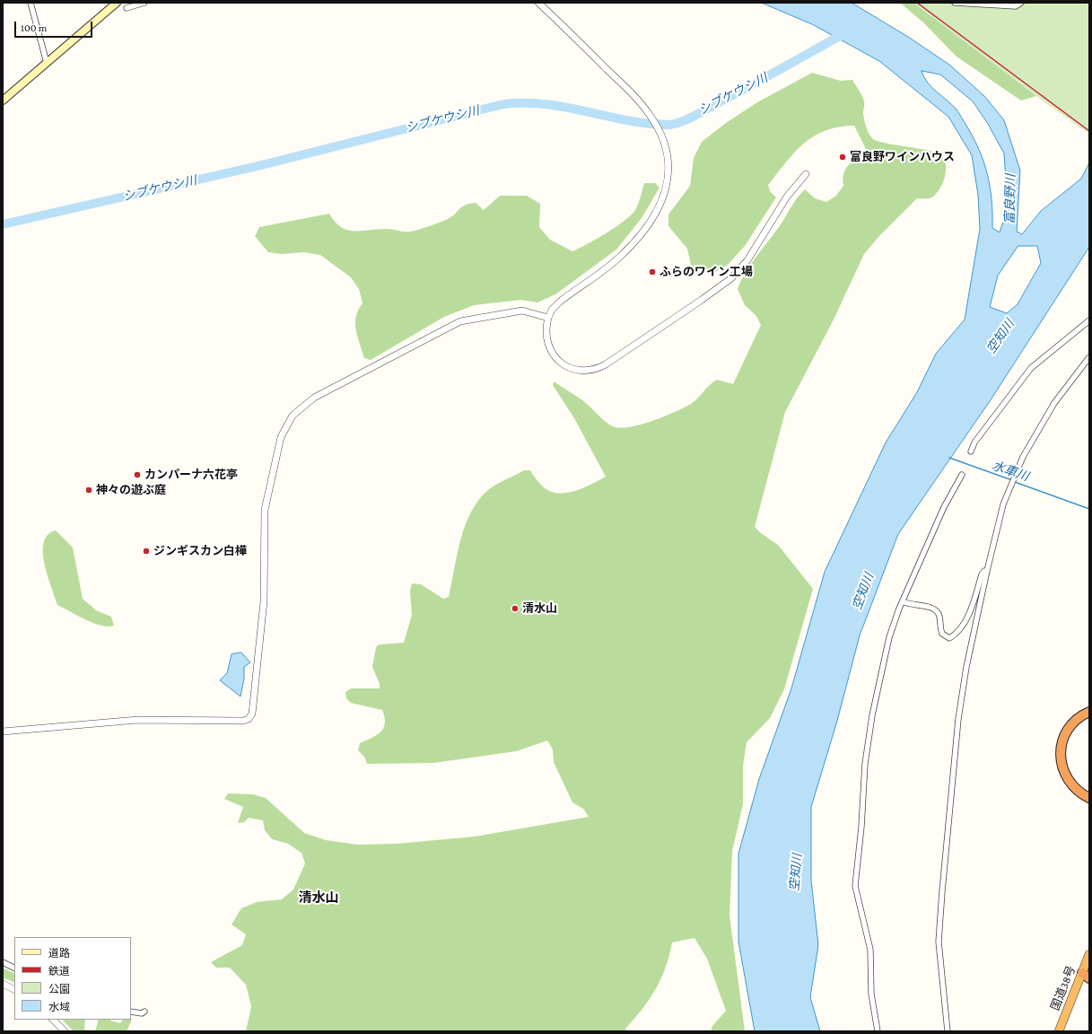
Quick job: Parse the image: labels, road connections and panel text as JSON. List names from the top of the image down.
{
  "streets": {
    "highway": ["国道38号"]
  },
  "districts": ["清水山"],
  "water": [
    "シブケウシ川",
    "富良野川",
    "空知川",
    "水車川"
  ],
  "places": [
    "富良野ワインハウス",
    "ふらのワイン工場",
    "カンパーナ六花亭",
    "神々の遊ぶ庭",
    "ジンギスカン白樺",
    "清水山"
  ],
  "legend": [
    "道路",
    "鉄道",
    "公園",
    "水域"
  ],
  "scale_bar": "100 m"
}
